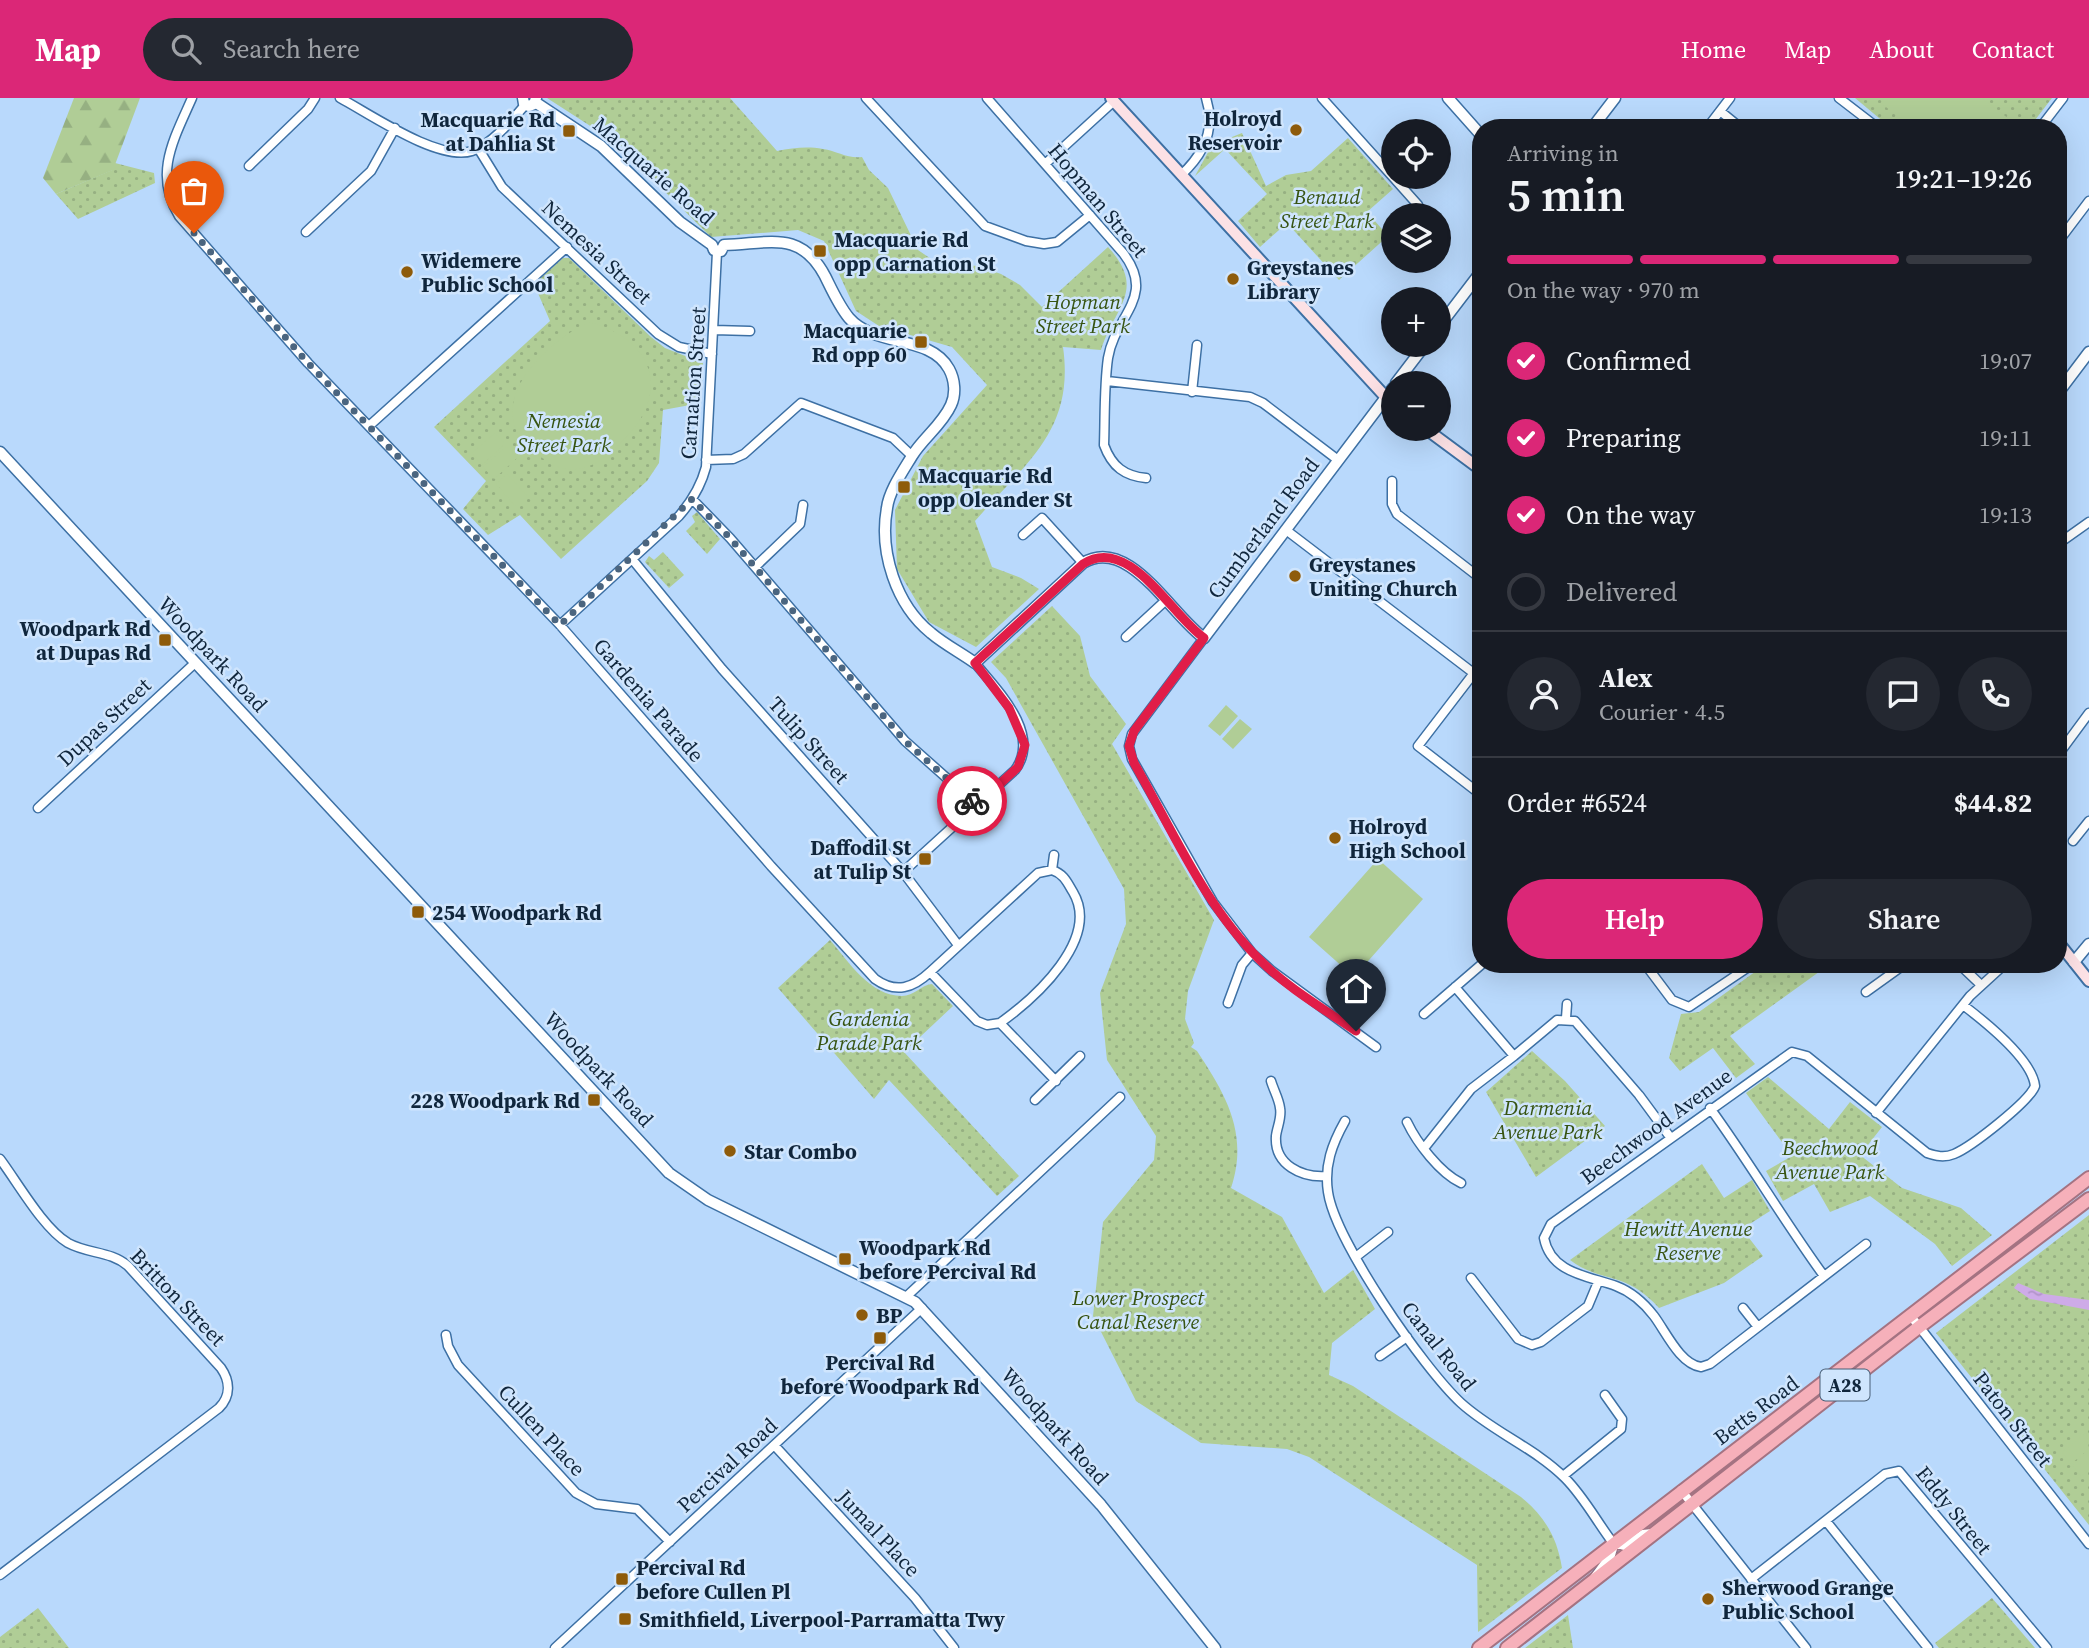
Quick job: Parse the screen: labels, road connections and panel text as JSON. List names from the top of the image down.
{
  "streets": {
    "highway": ["A28", "Betts Road"],
    "street": [
      "Macquarie Road",
      "Hopman Street",
      "Nemesia Street",
      "Carnation Street",
      "Cumberland Road",
      "Woodpark Road",
      "Gardenia Parade",
      "Dupas Street",
      "Tulip Street",
      "Beechwood Avenue",
      "Britton Street",
      "Canal Road",
      "Paton Street",
      "Cullen Place",
      "Percival Road",
      "Eddy Street",
      "Jumal Place"
    ]
  },
  "crossings": [
    ["Macquarie Road", "Carnation Street"],
    ["Nemesia Street", "Carnation Street"],
    ["Carnation Street", "Gardenia Parade"],
    ["Carnation Street", "Tulip Street"],
    ["Woodpark Road", "Dupas Street"],
    ["Woodpark Road", "Percival Road"],
    ["Gardenia Parade", "Tulip Street"],
    ["Canal Road", "Betts Road"],
    ["Betts Road", "Paton Street"],
    ["Cullen Place", "Percival Road"],
    ["Percival Road", "Jumal Place"]
  ],
  "parks": [
    "Benaud Street Park",
    "Hopman Street Park",
    "Nemesia Street Park",
    "Gardenia Parade Park",
    "Darmenia Avenue Park",
    "Beechwood Avenue Park",
    "Hewitt Avenue Reserve",
    "Lower Prospect Canal Reserve"
  ],
  "places": {
    "other": [
      "Holroyd Reservoir",
      "Widemere Public School",
      "Greystanes Library",
      "Greystanes Uniting Church",
      "Holroyd High School",
      "Star Combo",
      "BP",
      "Sherwood Grange Public School"
    ],
    "transit": [
      "Macquarie Rd at Dahlia St",
      "Macquarie Rd opp Carnation St",
      "Macquarie Rd opp 60",
      "Macquarie Rd opp Oleander St",
      "Woodpark Rd at Dupas Rd",
      "Daffodil St at Tulip St",
      "254 Woodpark Rd",
      "228 Woodpark Rd",
      "Woodpark Rd before Percival Rd",
      "Percival Rd before Woodpark Rd",
      "Percival Rd before Cullen Pl",
      "Smithfield, Liverpool-Parramatta Twy"
    ]
  },
  "page": {
    "header": "Map",
    "search": "Search here",
    "nav": [
      "Home",
      "Map",
      "About",
      "Contact"
    ],
    "map_buttons": ["+", "−"],
    "heading": ["5 min", "Arriving in", "19:21–19:26"],
    "panel": [
      "Alex",
      "Courier · 4.5",
      "Order #6524",
      "$44.82"
    ],
    "bar": "On the way · 970 m",
    "list": [
      ["Confirmed", "19:07"],
      ["Preparing", "19:11"],
      ["On the way", "19:13"],
      "Delivered"
    ],
    "buttons": ["Help", "Share"]
  }
}
